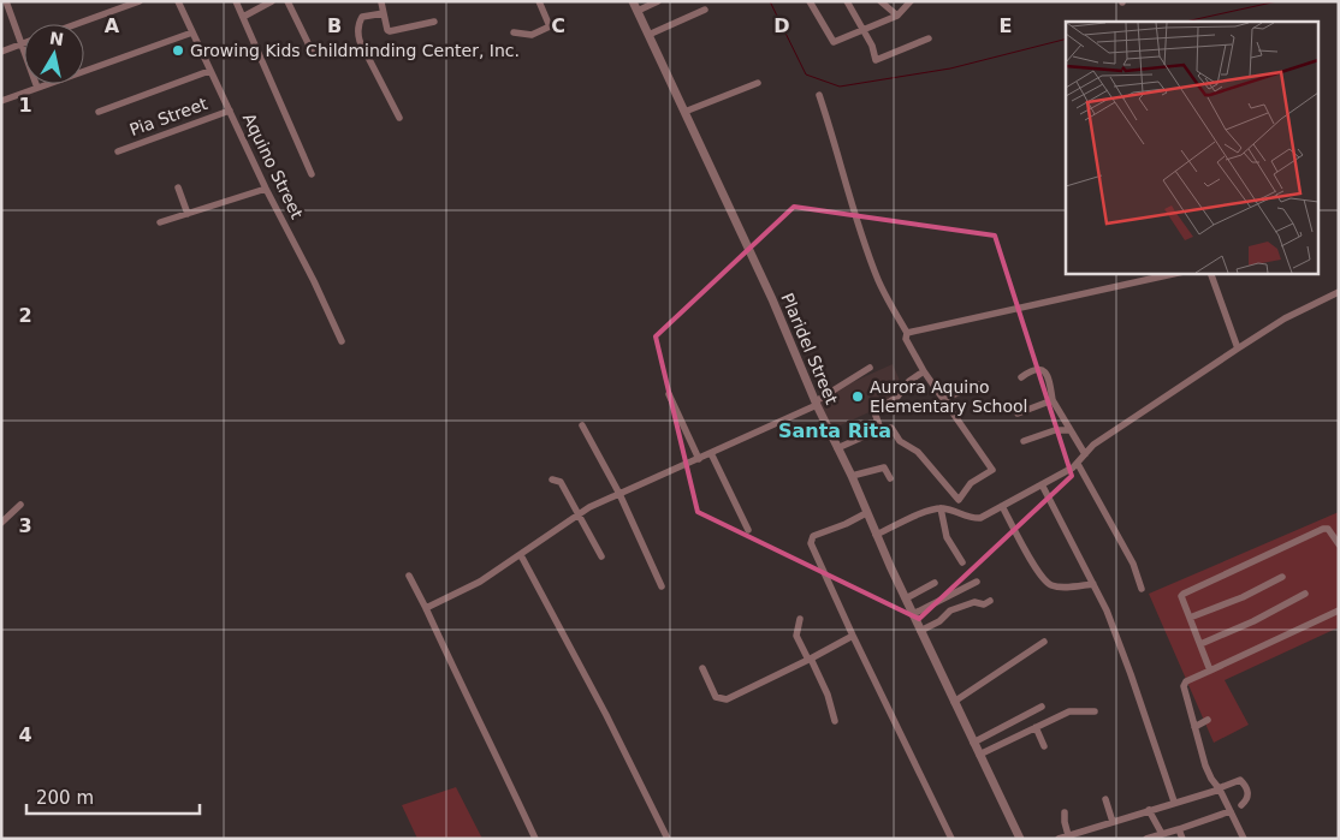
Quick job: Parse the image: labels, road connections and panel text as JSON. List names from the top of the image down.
{
  "streets": {
    "street": ["Pia Street", "Aquino Street", "Plaridel Street"]
  },
  "crossings": [
    ["Pia Street", "Aquino Street"]
  ],
  "districts": ["Santa Rita"],
  "places": ["Growing Kids Childminding Center, Inc.", "Aurora Aquino Elementary School"],
  "scale_bar": "200 m",
  "north": "top",
  "grid": {
    "columns": [
      "A",
      "B",
      "C",
      "D",
      "E"
    ],
    "rows": [
      "1",
      "2",
      "3",
      "4"
    ]
  }
}
